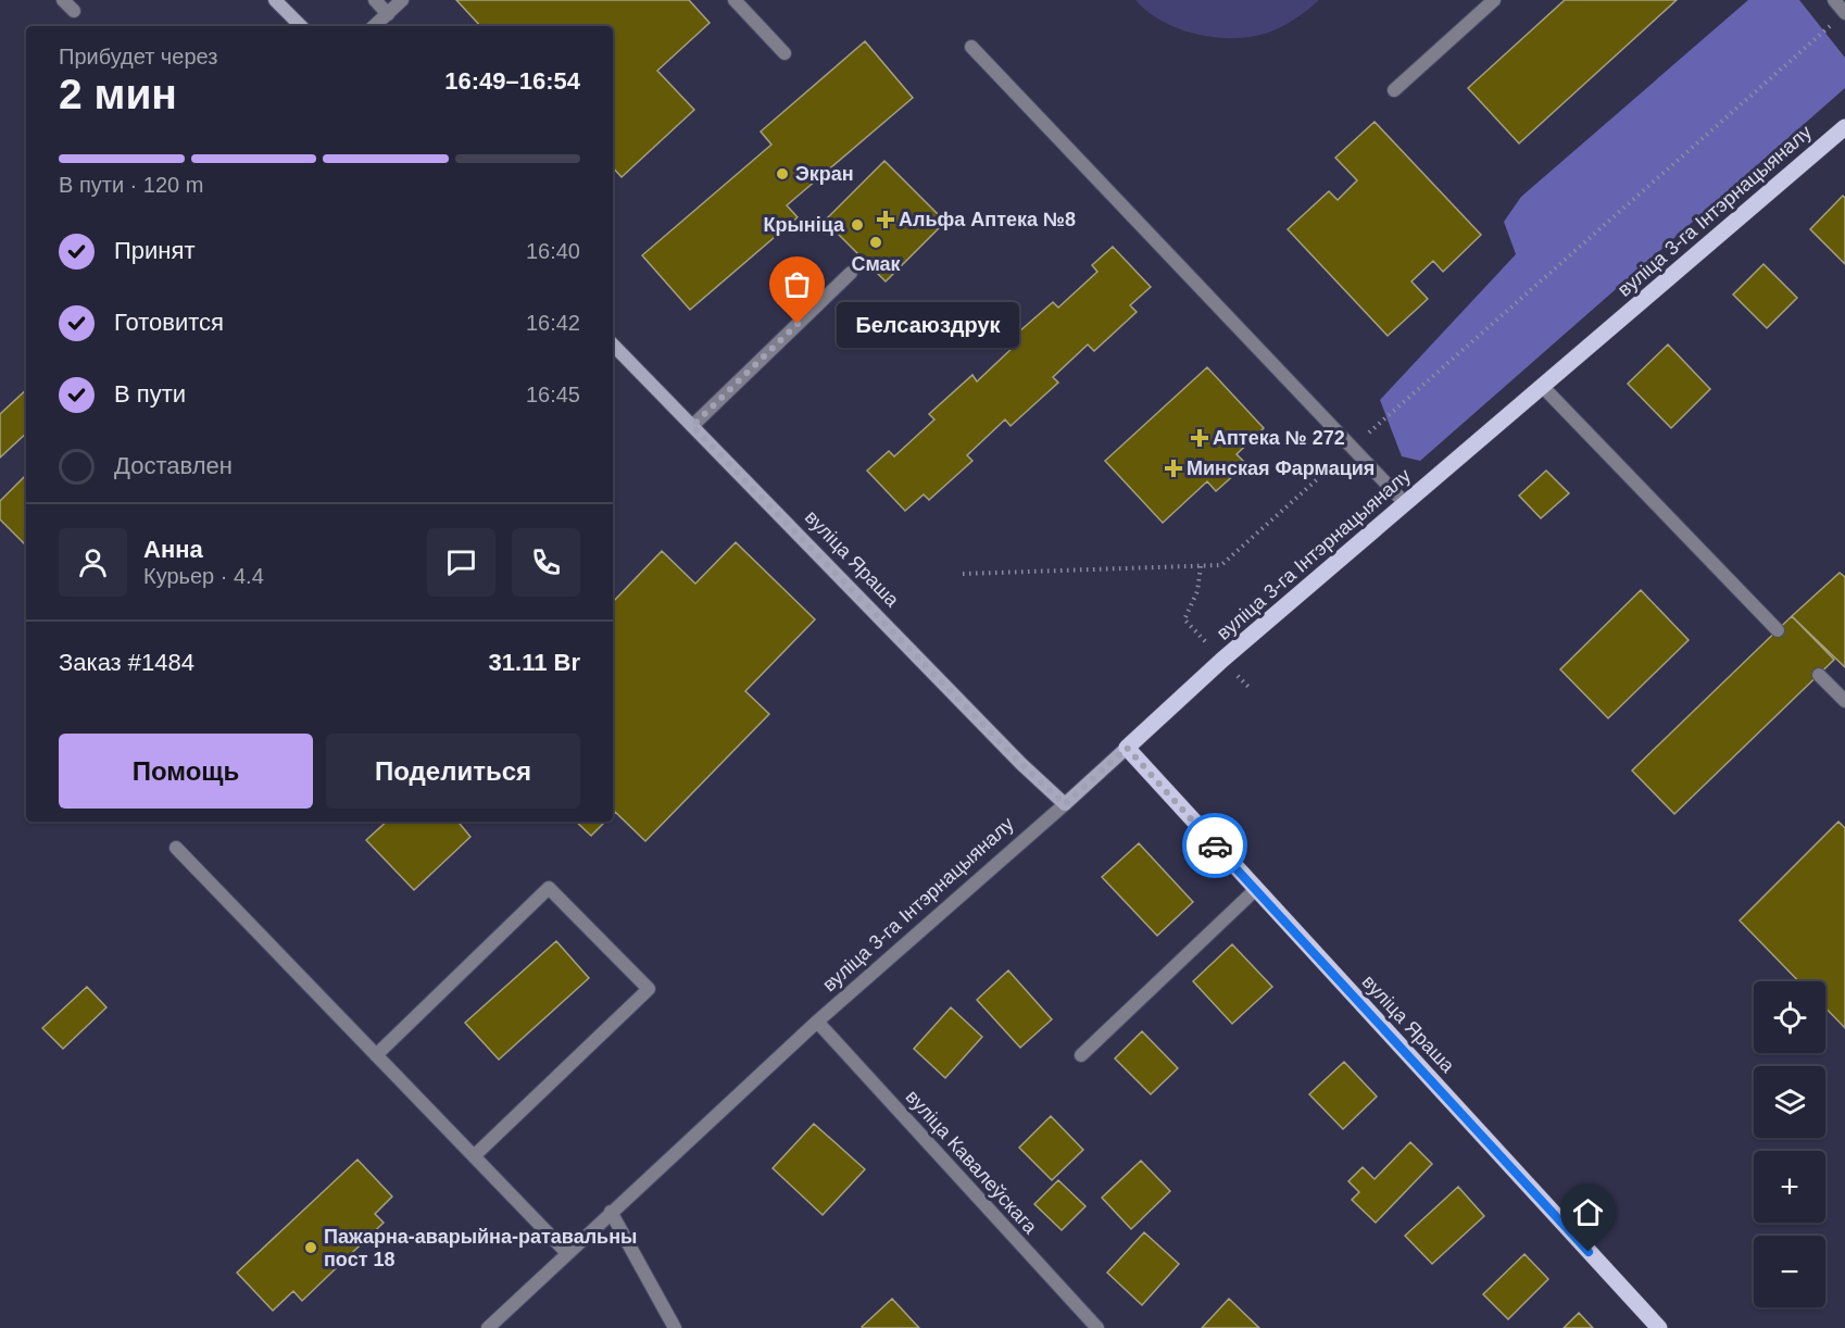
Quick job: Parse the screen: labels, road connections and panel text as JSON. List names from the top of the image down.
{
  "streets": {
    "main road": ["вуліца 3-га Інтэрнацыяналу", "вуліца Яраша"],
    "street": ["вуліца Кавалеўскага"]
  },
  "crossings": [
    ["вуліца 3-га Інтэрнацыяналу", "вуліца Яраша"],
    ["вуліца 3-га Інтэрнацыяналу", "вуліца Кавалеўскага"]
  ],
  "places": {
    "other": [
      "Экран",
      "Крыніца",
      "Смак",
      "Белсаюздрук",
      "Пажарна-аварыйна-ратавальны пост 18"
    ],
    "health": ["Альфа Аптека №8", "Аптека № 272", "Минская Фармация"]
  },
  "page": {
    "heading": ["2 мин", "Прибудет через", "16:49–16:54"],
    "panel": [
      "Анна",
      "Курьер · 4.4",
      "Заказ #1484",
      "31.11 Br"
    ],
    "bar": "В пути · 120 m",
    "list": [
      ["Принят", "16:40"],
      ["Готовится", "16:42"],
      ["В пути", "16:45"],
      "Доставлен"
    ],
    "bubble": "Белсаюздрук",
    "buttons": ["Помощь", "Поделиться"],
    "map_buttons": ["+", "−"]
  }
}
